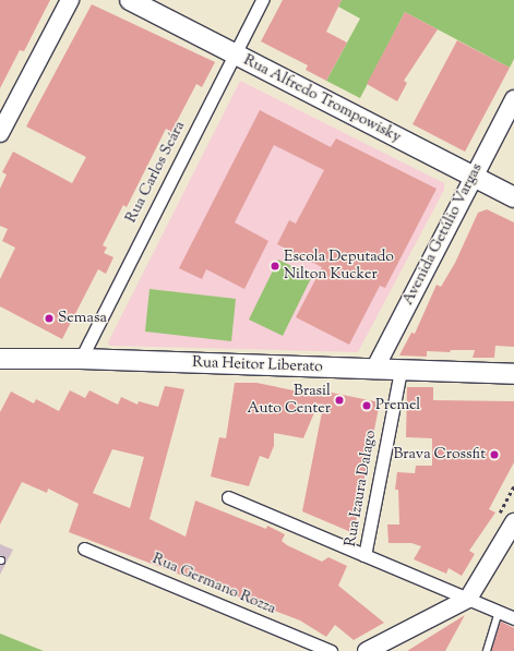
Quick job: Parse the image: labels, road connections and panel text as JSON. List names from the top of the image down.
{
  "streets": {
    "main road": ["Rua Alfredo Trompowisky", "Avenida Getúlio Vargas", "Rua Heitor Liberato"],
    "street": ["Rua Carlos Seára", "Rua Izaura Dalago", "Rua Germano Rozza"]
  },
  "crossings": [
    ["Rua Alfredo Trompowisky", "Rua Carlos Seára"],
    ["Rua Alfredo Trompowisky", "Avenida Getúlio Vargas"],
    ["Rua Carlos Seára", "Rua Heitor Liberato"],
    ["Avenida Getúlio Vargas", "Rua Heitor Liberato"],
    ["Rua Heitor Liberato", "Rua Izaura Dalago"]
  ],
  "places": [
    "Escola Deputado Nilton Kucker",
    "Semasa",
    "Brasil Auto Center",
    "Premel",
    "Brava Crossfit"
  ]
}
